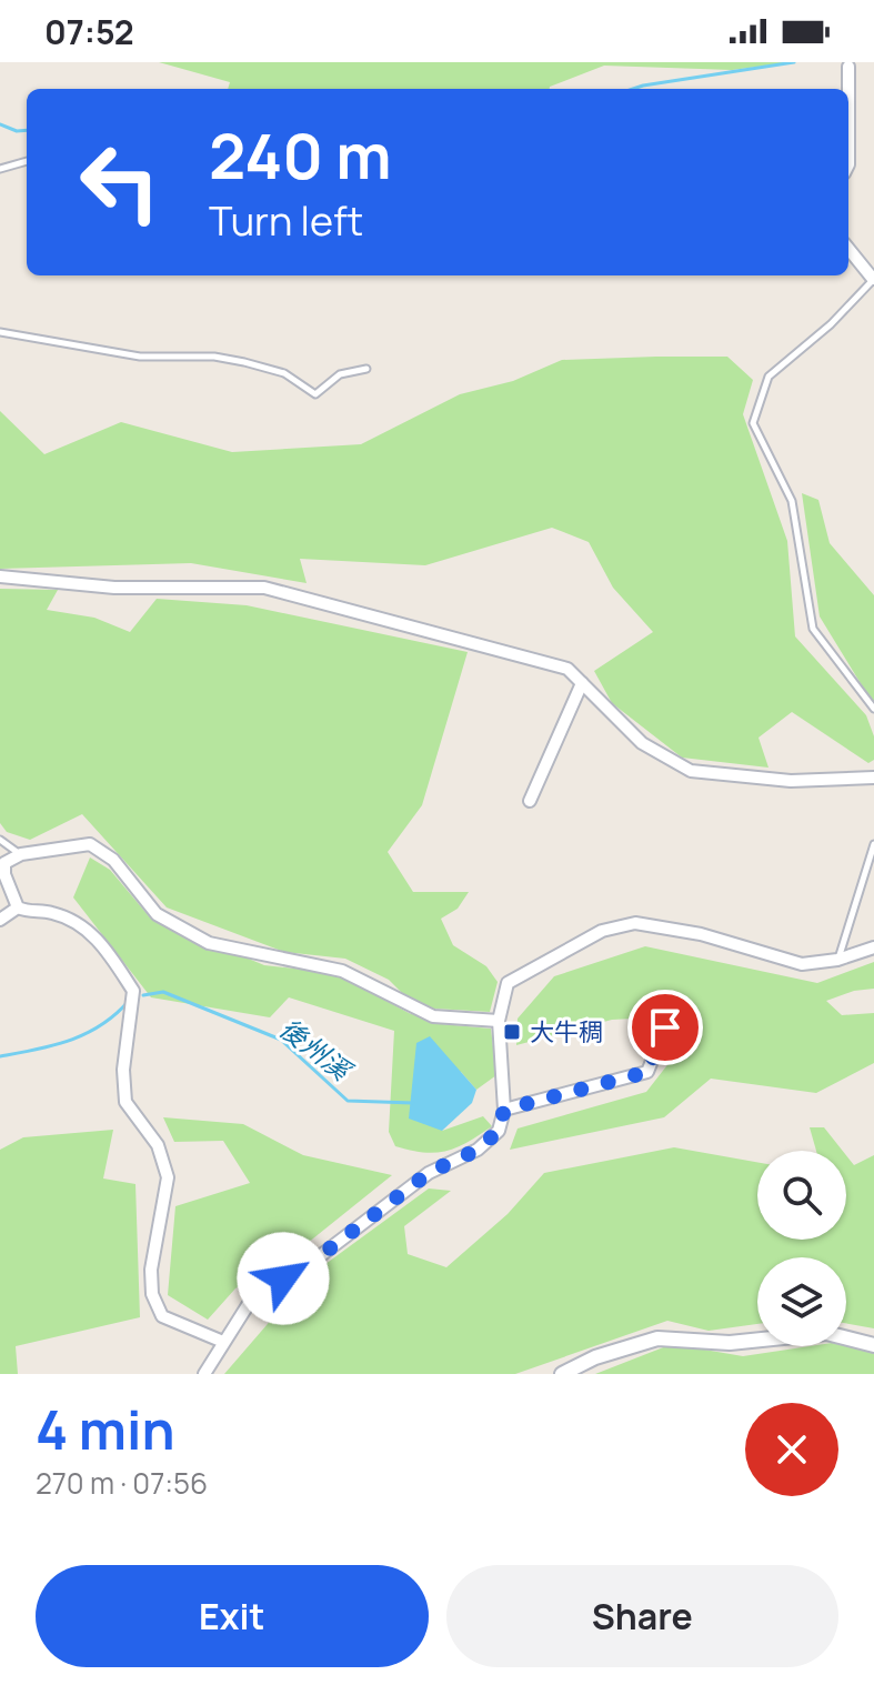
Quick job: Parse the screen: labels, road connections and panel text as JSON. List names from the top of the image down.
{
  "water": ["後州溪"],
  "places": {
    "transit": ["大牛稠"]
  },
  "page": {
    "status": "07:52",
    "turn": ["240 m", "Turn left"],
    "heading": ["4 min", "270 m · 07:56"],
    "buttons": ["Exit", "Share"]
  }
}
